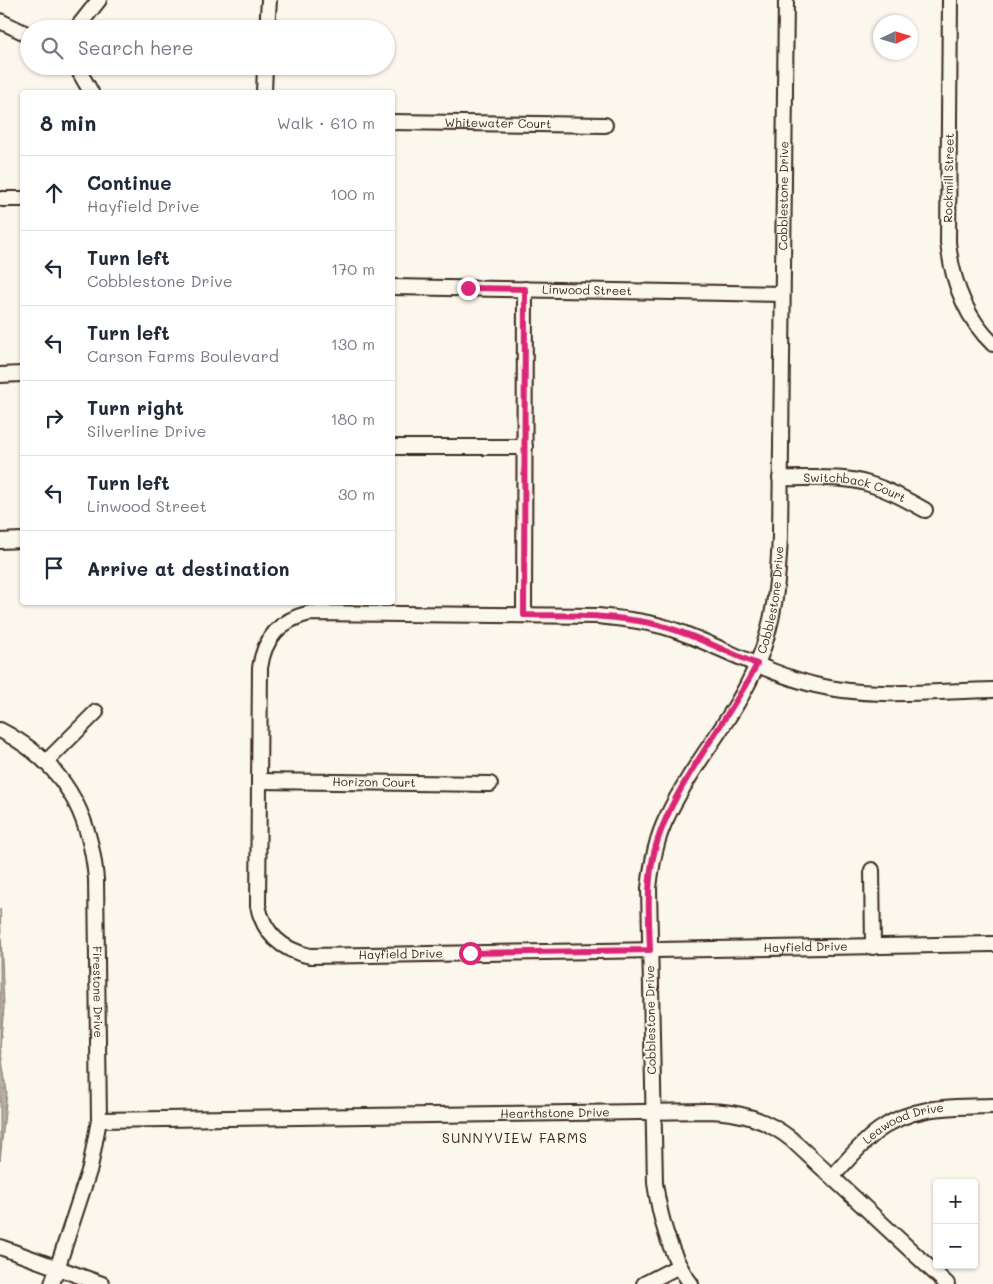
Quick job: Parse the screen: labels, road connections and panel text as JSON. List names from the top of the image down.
{
  "streets": {
    "street": [
      "Whitewater Court",
      "Rockmill Street",
      "Cobblestone Drive",
      "Linwood Street",
      "Switchback Court",
      "Horizon Court",
      "Hayfield Drive",
      "Firestone Drive",
      "Hearthstone Drive",
      "Leawood Drive"
    ]
  },
  "crossings": [
    ["Cobblestone Drive", "Linwood Street"],
    ["Cobblestone Drive", "Switchback Court"],
    ["Cobblestone Drive", "Hayfield Drive"],
    ["Cobblestone Drive", "Hearthstone Drive"],
    ["Horizon Court", "Hayfield Drive"],
    ["Firestone Drive", "Hearthstone Drive"],
    ["Hearthstone Drive", "Leawood Drive"]
  ],
  "districts": ["SUNNYVIEW FARMS"],
  "north": "right",
  "page": {
    "search": "Search here",
    "heading": ["8 min", "Walk · 610 m"],
    "list": [
      ["Continue", "Hayfield Drive", "100 m"],
      ["Turn left", "Cobblestone Drive", "170 m"],
      ["Turn left", "Carson Farms Boulevard", "130 m"],
      ["Turn right", "Silverline Drive", "180 m"],
      ["Turn left", "Linwood Street", "30 m"],
      "Arrive at destination"
    ],
    "map_buttons": ["+", "−"]
  }
}
